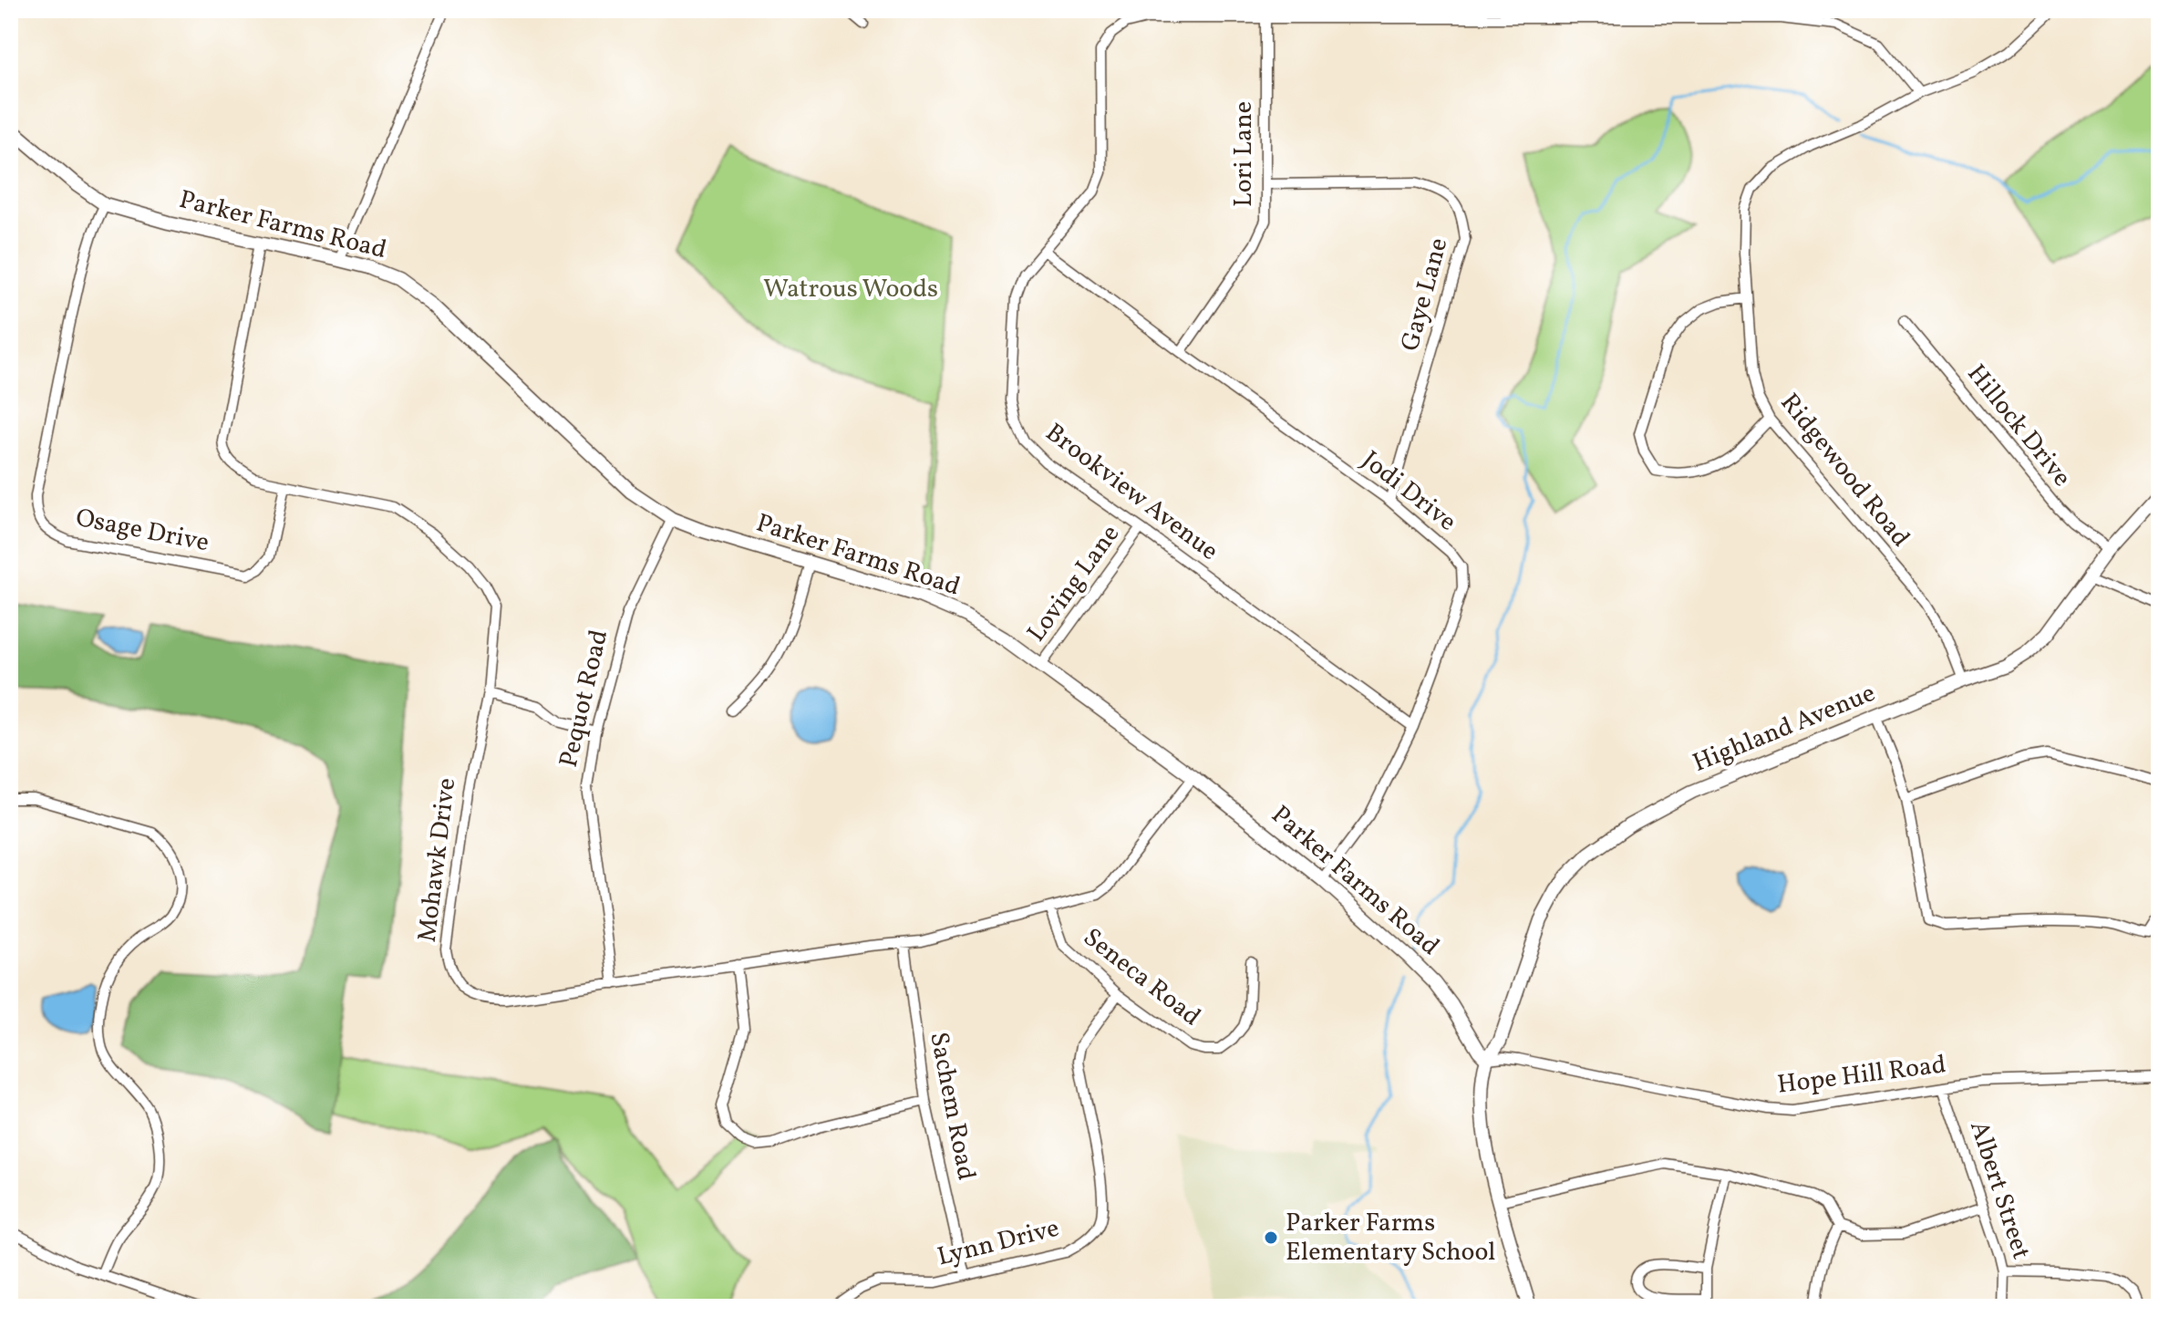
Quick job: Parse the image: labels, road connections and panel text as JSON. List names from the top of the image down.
{
  "streets": {
    "street": [
      "Lori Lane",
      "Parker Farms Road",
      "Gaye Lane",
      "Hillock Drive",
      "Ridgewood Road",
      "Jodi Drive",
      "Brookview Avenue",
      "Osage Drive",
      "Loving Lane",
      "Pequot Road",
      "Highland Avenue",
      "Mohawk Drive",
      "Seneca Road",
      "Hope Hill Road",
      "Sachem Road",
      "Albert Street",
      "Lynn Drive"
    ]
  },
  "crossings": [
    ["Lori Lane", "Gaye Lane"],
    ["Lori Lane", "Jodi Drive"],
    ["Lori Lane", "Brookview Avenue"],
    ["Parker Farms Road", "Jodi Drive"],
    ["Parker Farms Road", "Osage Drive"],
    ["Parker Farms Road", "Loving Lane"],
    ["Parker Farms Road", "Pequot Road"],
    ["Parker Farms Road", "Highland Avenue"],
    ["Parker Farms Road", "Mohawk Drive"],
    ["Parker Farms Road", "Hope Hill Road"],
    ["Gaye Lane", "Jodi Drive"],
    ["Hillock Drive", "Highland Avenue"],
    ["Ridgewood Road", "Brookview Avenue"],
    ["Ridgewood Road", "Highland Avenue"],
    ["Jodi Drive", "Brookview Avenue"],
    ["Brookview Avenue", "Loving Lane"],
    ["Osage Drive", "Mohawk Drive"],
    ["Pequot Road", "Mohawk Drive"],
    ["Highland Avenue", "Hope Hill Road"],
    ["Mohawk Drive", "Seneca Road"],
    ["Mohawk Drive", "Sachem Road"],
    ["Seneca Road", "Lynn Drive"],
    ["Hope Hill Road", "Albert Street"],
    ["Sachem Road", "Lynn Drive"]
  ],
  "parks": ["Watrous Woods"],
  "places": ["Parker Farms Elementary School"]
}
